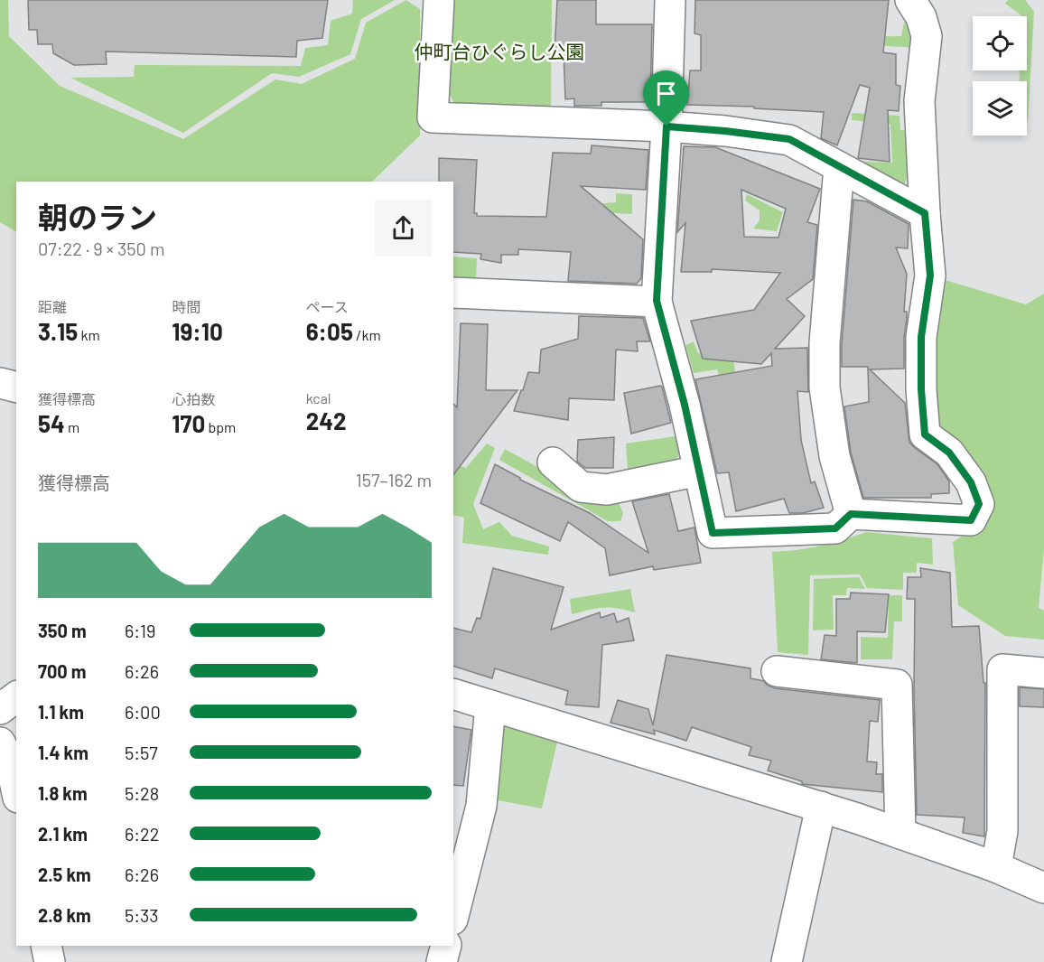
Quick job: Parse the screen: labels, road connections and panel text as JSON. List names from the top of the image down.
{
  "parks": ["仲町台ひぐらし公園"],
  "page": {
    "heading": ["朝のラン", "07:22 · 9 × 350 m"],
    "stats": [
      ["距離", "3.15 km"],
      ["時間", "19:10"],
      ["ペース", "6:05 /km"],
      ["獲得標高", "54 m"],
      ["心拍数", "170 bpm"],
      ["kcal", "242"]
    ],
    "chart": ["獲得標高", "157–162 m"],
    "list": [
      {
        "name": "350 m",
        "note": "6:19"
      },
      {
        "name": "700 m",
        "note": "6:26"
      },
      {
        "name": "1.1 km",
        "note": "6:00"
      },
      {
        "name": "1.4 km",
        "note": "5:57"
      },
      {
        "name": "1.8 km",
        "note": "5:28"
      },
      {
        "name": "2.1 km",
        "note": "6:22"
      },
      {
        "name": "2.5 km",
        "note": "6:26"
      },
      {
        "name": "2.8 km",
        "note": "5:33"
      }
    ]
  }
}
